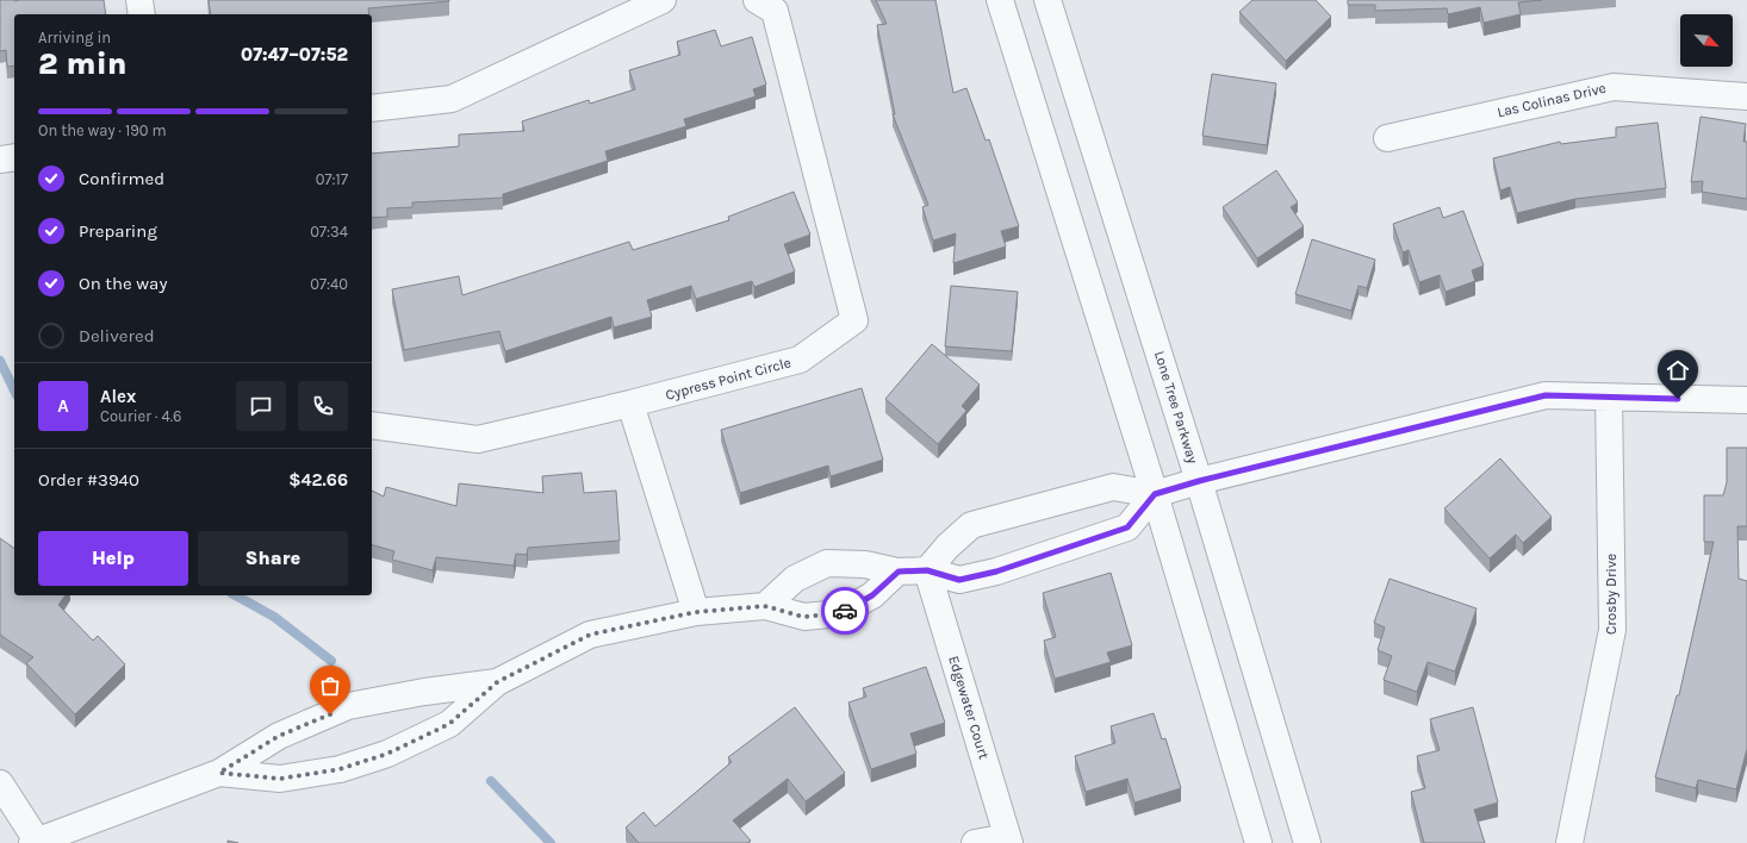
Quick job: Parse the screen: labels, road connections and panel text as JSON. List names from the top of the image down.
{
  "streets": {
    "street": [
      "Las Colinas Drive",
      "Cypress Point Circle",
      "Lone Tree Parkway",
      "Crosby Drive",
      "Edgewater Court"
    ]
  },
  "north": "bottom right",
  "page": {
    "heading": ["2 min", "Arriving in", "07:47–07:52"],
    "panel": [
      "Alex",
      "Courier · 4.6",
      "Order #3940",
      "$42.66"
    ],
    "bar": "On the way · 190 m",
    "list": [
      ["Confirmed", "07:17"],
      ["Preparing", "07:34"],
      ["On the way", "07:40"],
      "Delivered"
    ],
    "round": "A",
    "buttons": ["Help", "Share"]
  }
}
